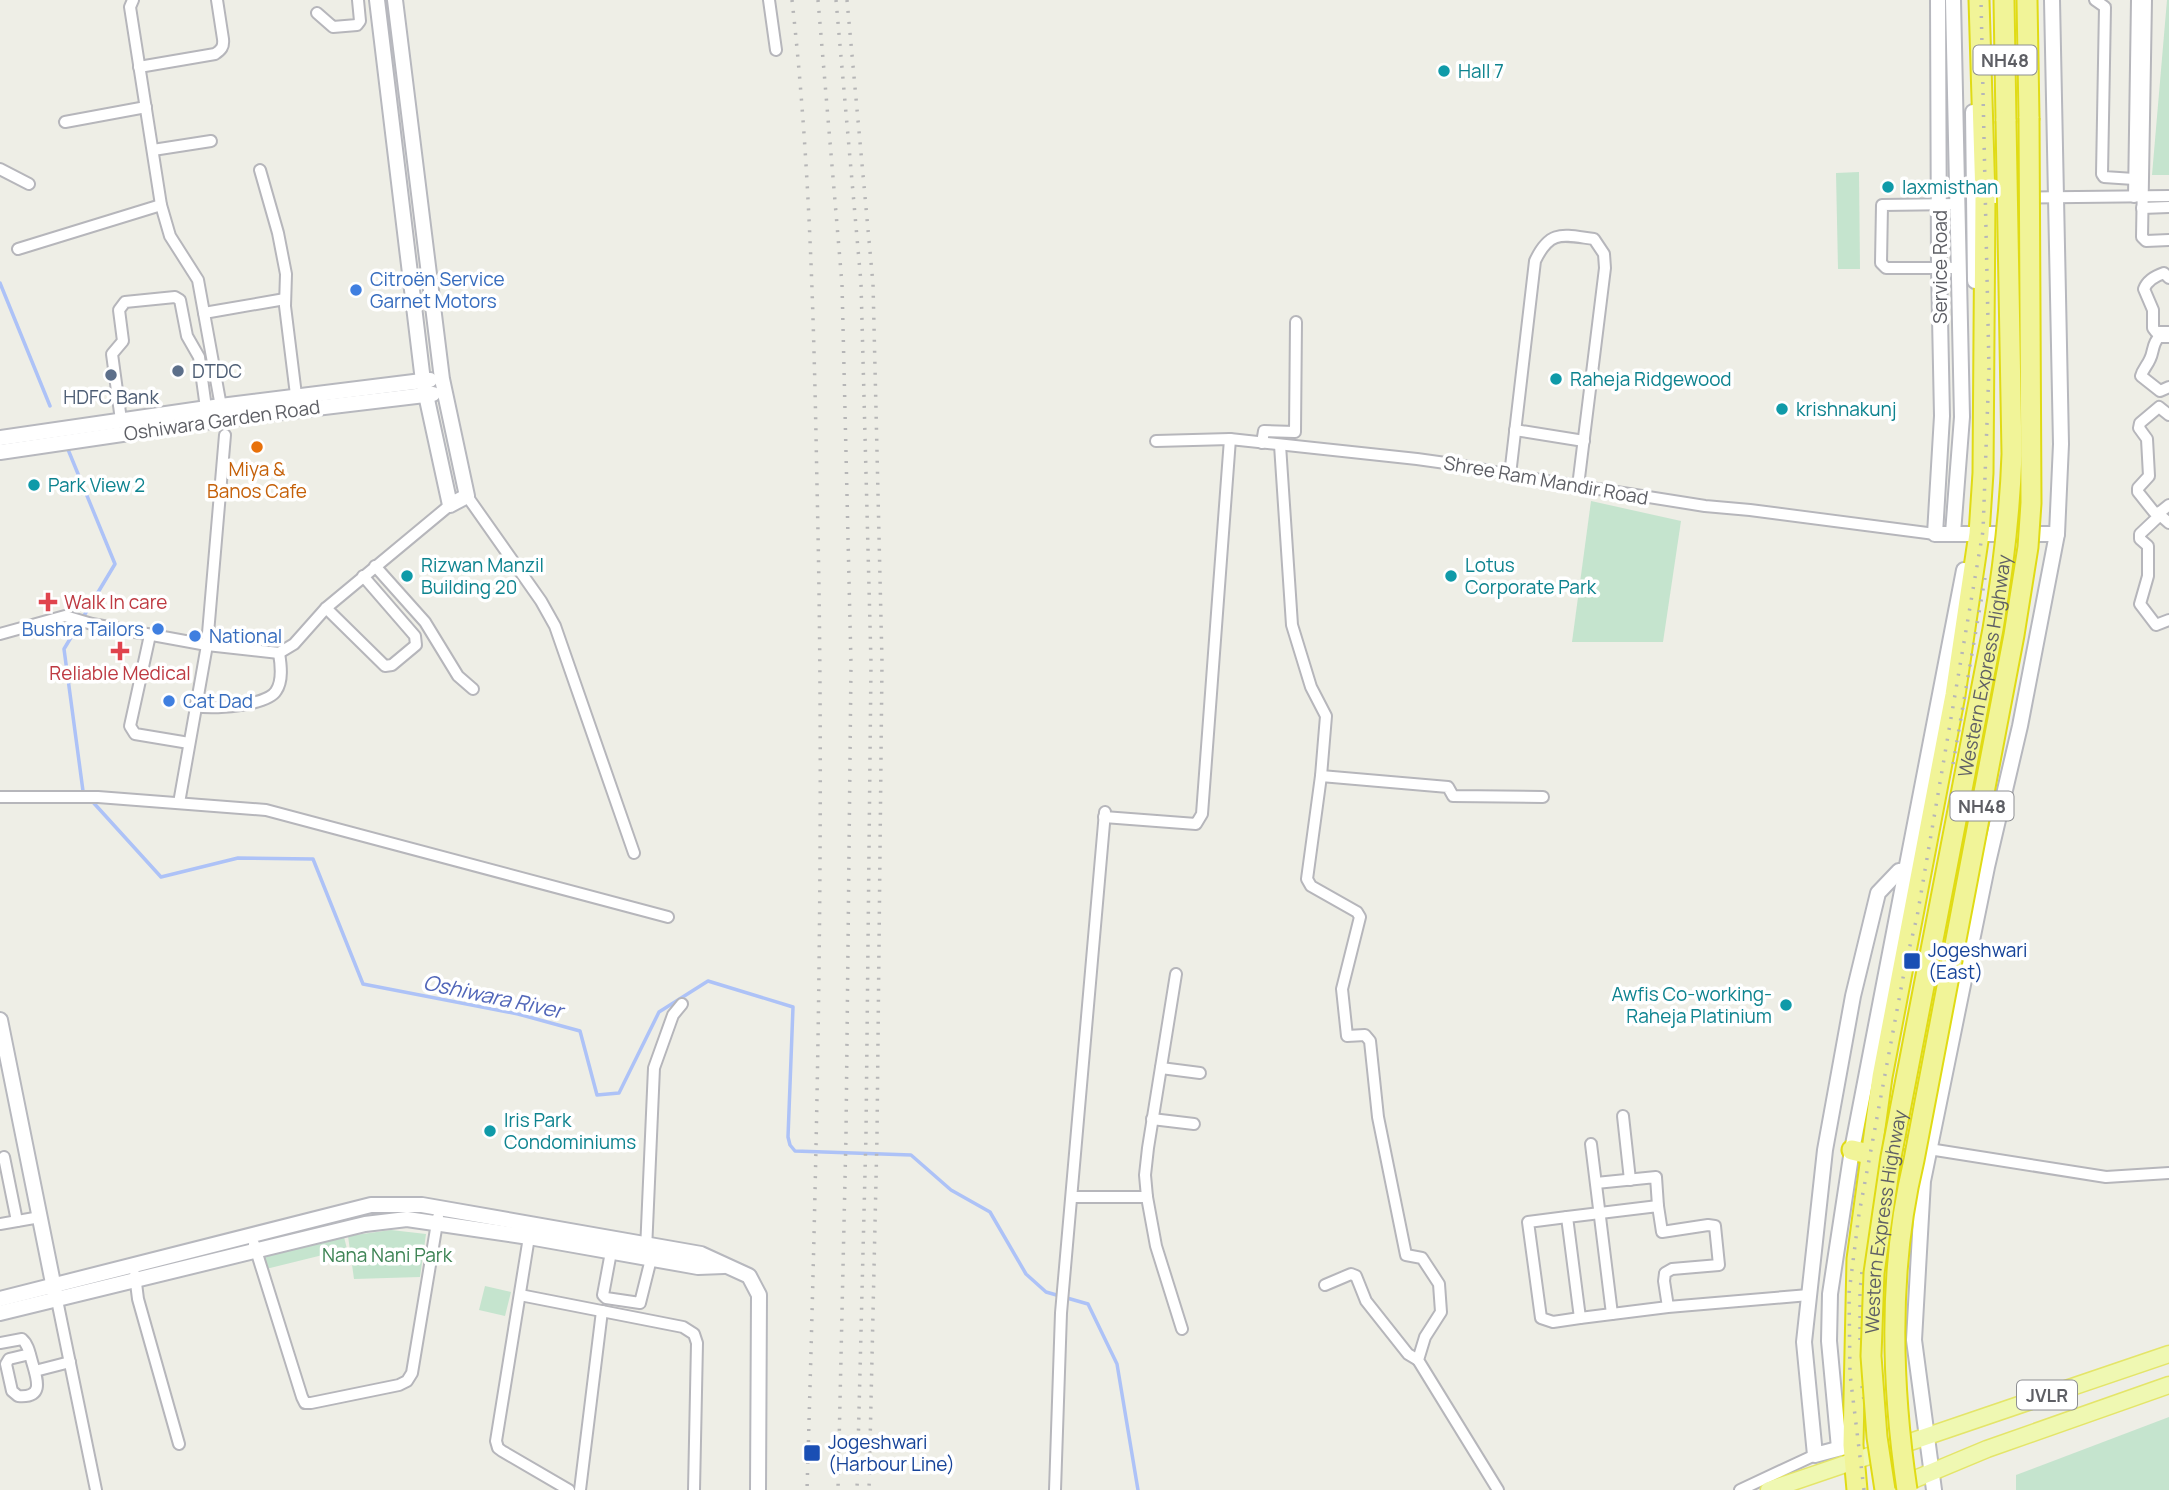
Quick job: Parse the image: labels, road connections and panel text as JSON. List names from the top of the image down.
{
  "streets": {
    "highway": ["NH48", "Western Express Highway"],
    "main road": ["JVLR"],
    "street": ["Service Road", "Oshiwara Garden Road", "Shree Ram Mandir Road"]
  },
  "crossings": [
    ["Service Road", "Shree Ram Mandir Road"]
  ],
  "water": ["Oshiwara River"],
  "parks": ["Nana Nani Park"],
  "places": {
    "other": [
      "Hall 7",
      "laxmisthan",
      "Citroën Service Garnet Motors",
      "DTDC",
      "HDFC Bank",
      "Raheja Ridgewood",
      "krishnakunj",
      "Miya & Banos Cafe",
      "Park View 2",
      "Rizwan Manzil Building 20",
      "Lotus Corporate Park",
      "Bushra Tailors",
      "National",
      "Cat Dad",
      "Awfis Co-working- Raheja Platinium",
      "Iris Park Condominiums"
    ],
    "health": ["Walk In care", "Reliable Medical"],
    "transit": ["Jogeshwari (East)", "Jogeshwari (Harbour Line)"]
  }
}
